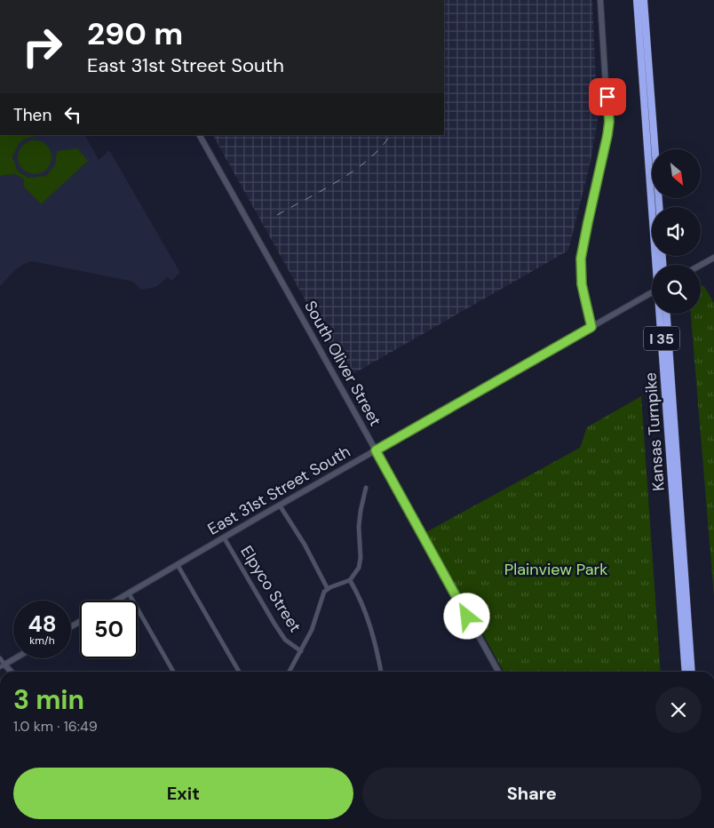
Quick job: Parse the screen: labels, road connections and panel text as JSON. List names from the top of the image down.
{
  "streets": {
    "highway": ["I 35", "Kansas Turnpike"],
    "street": ["South Oliver Street", "East 31st Street South", "Elpyco Street"]
  },
  "crossings": [
    ["South Oliver Street", "East 31st Street South"],
    ["East 31st Street South", "Elpyco Street"]
  ],
  "parks": ["Plainview Park"],
  "north": "bottom right",
  "page": {
    "turn": ["290 m", "East 31st Street South"],
    "then": "Then",
    "speed": "48 km/h",
    "limit": "50",
    "heading": ["3 min", "1.0 km · 16:49"],
    "buttons": ["Exit", "Share"]
  }
}
